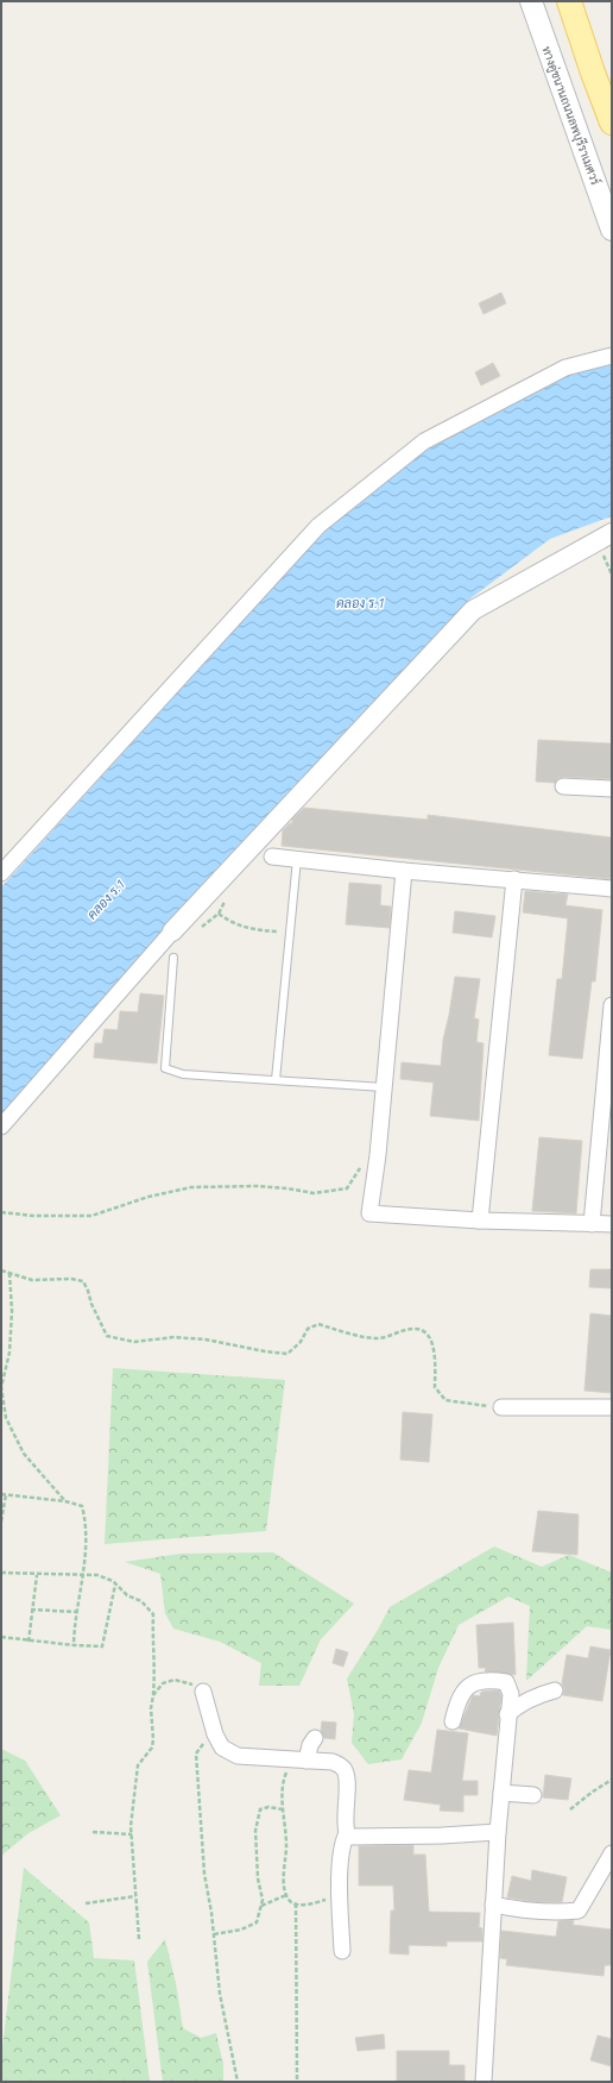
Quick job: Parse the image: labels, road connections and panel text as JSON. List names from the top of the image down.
{
  "streets": {
    "main road": ["ทางคู่ขนานถนนลพบุรีราเมศวร์"]
  },
  "water": ["คลอง ร.1"]
}
